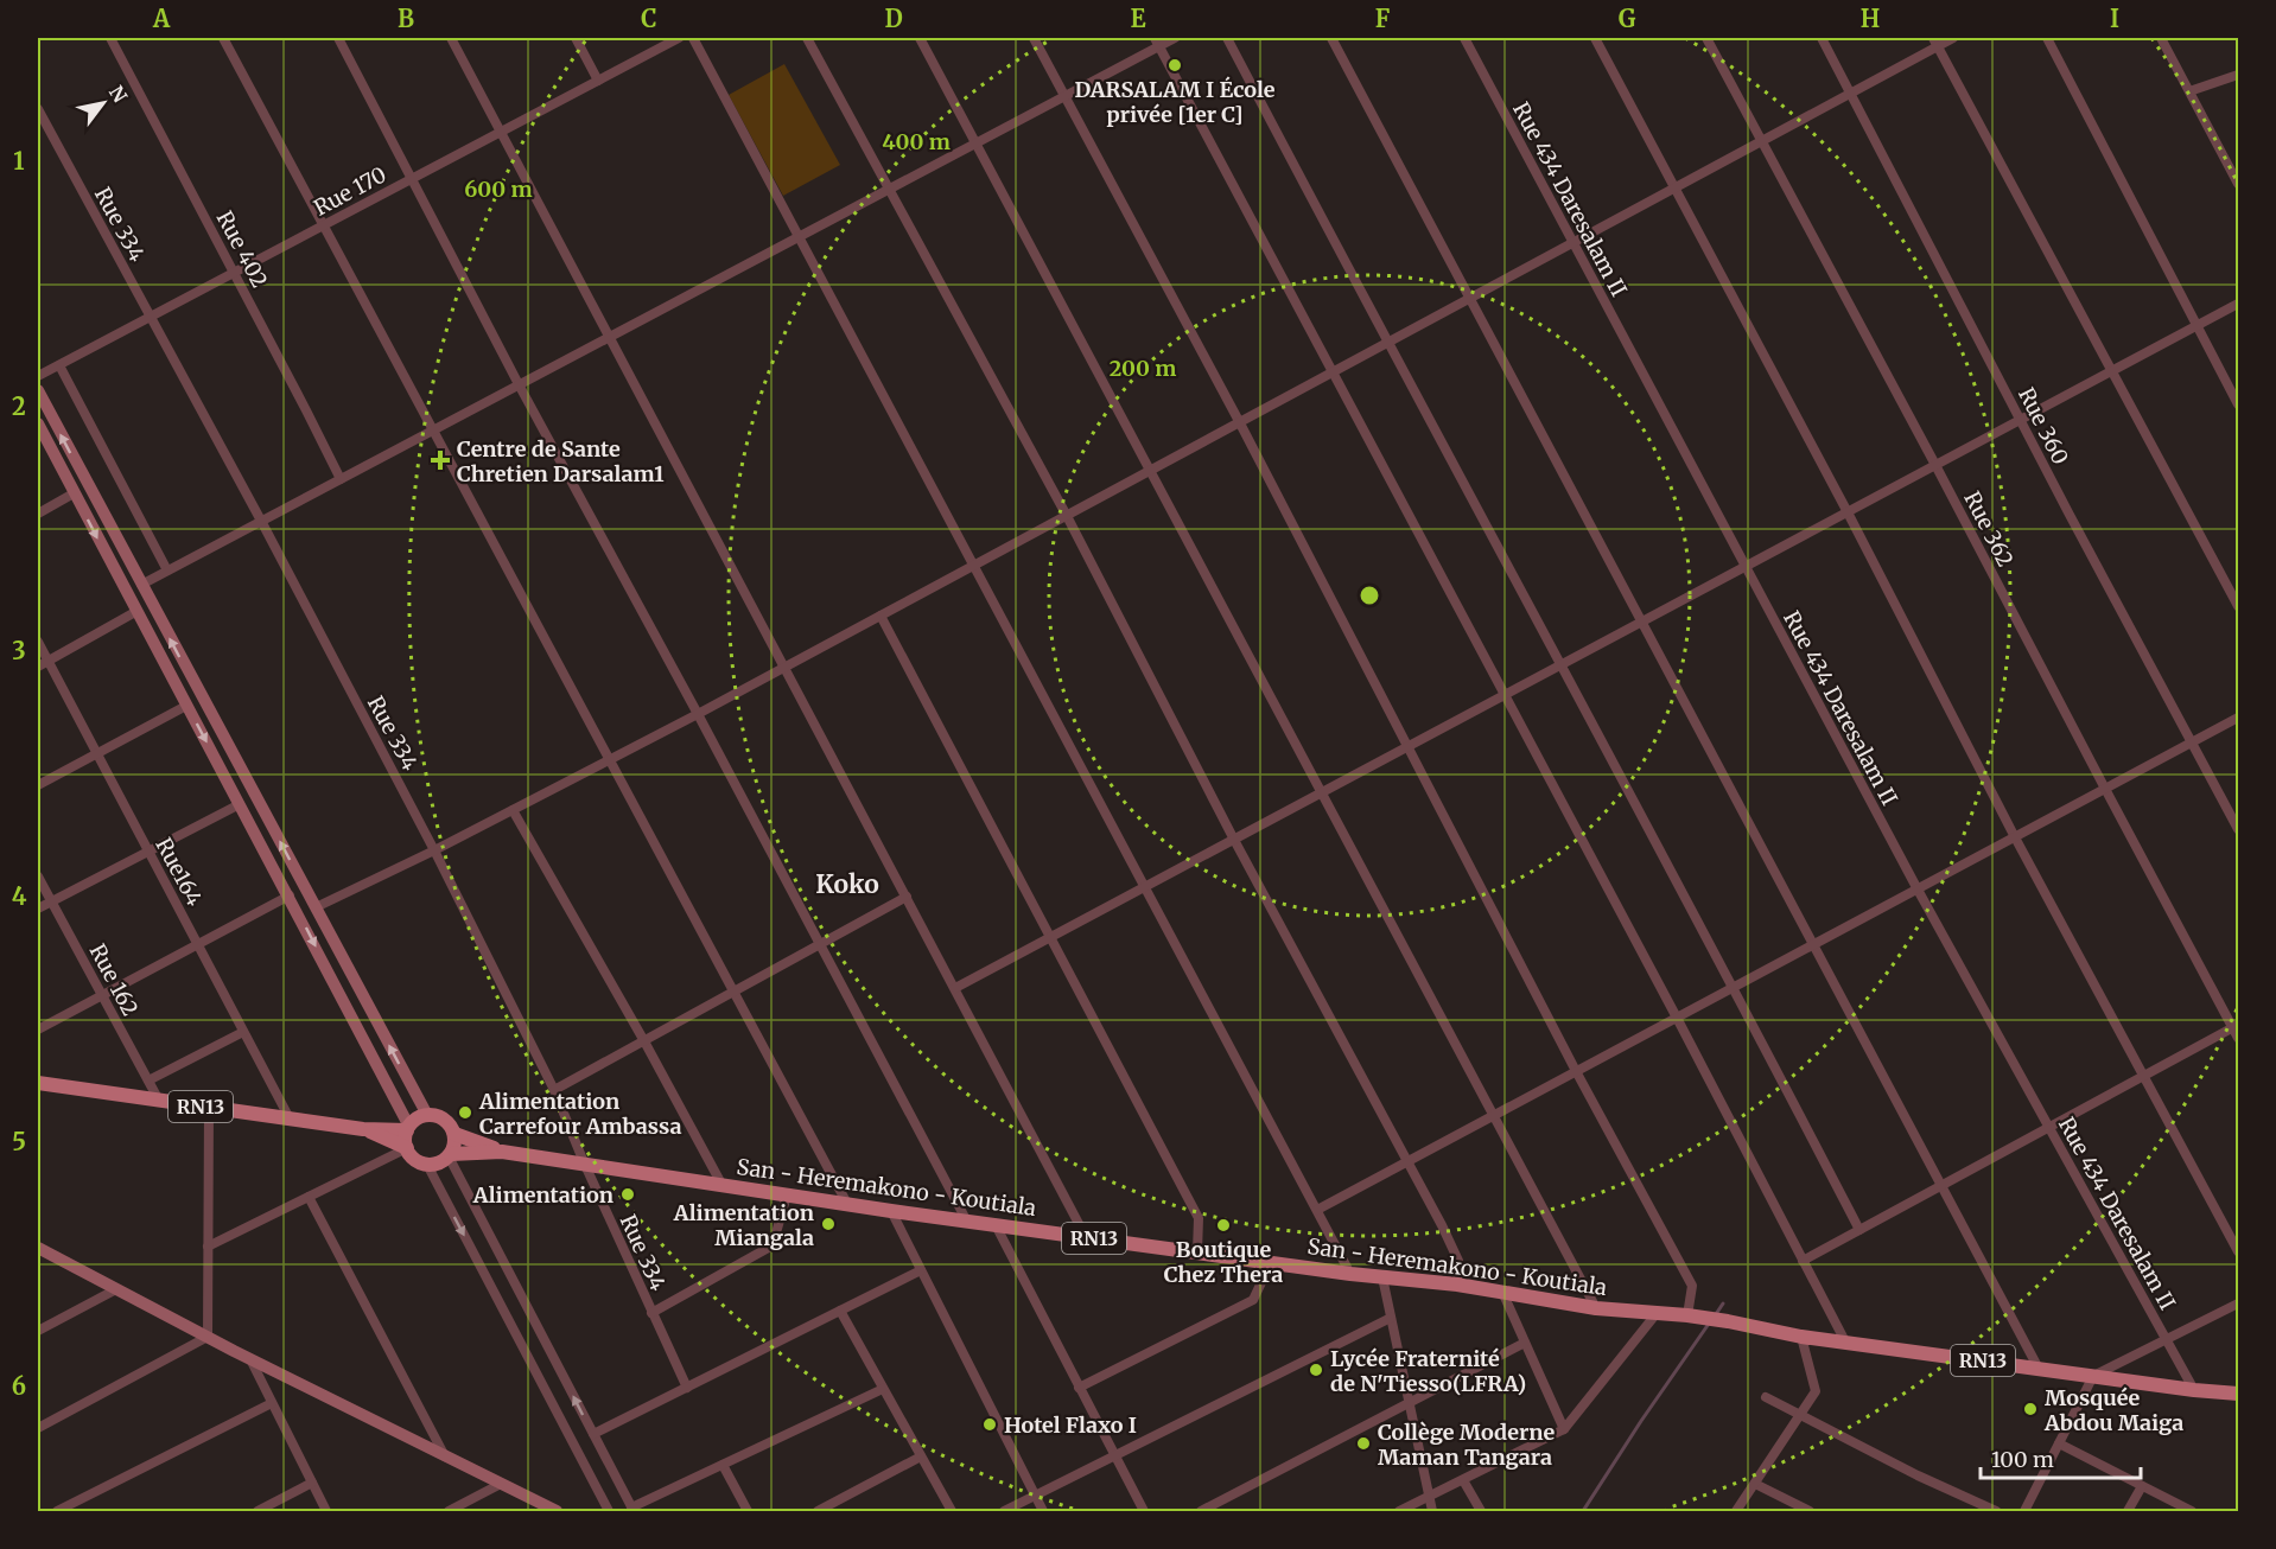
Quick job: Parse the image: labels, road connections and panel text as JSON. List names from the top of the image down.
{
  "streets": {
    "main road": ["RN13", "San - Heremakono - Koutiala"],
    "street": [
      "Rue 170",
      "Rue 434 Daresalam II",
      "Rue 334",
      "Rue 402",
      "Rue 360",
      "Rue 362",
      "Rue164",
      "Rue 162"
    ]
  },
  "crossings": [
    ["Rue 170", "Rue 334"],
    ["Rue 170", "Rue 402"],
    ["Rue 434 Daresalam II", "RN13"],
    ["Rue 334", "San - Heremakono - Koutiala"],
    ["Rue164", "RN13"],
    ["Rue 162", "RN13"],
    ["RN13", "San - Heremakono - Koutiala"]
  ],
  "districts": ["Koko"],
  "places": {
    "other": [
      "DARSALAM I École privée [1er C]",
      "Alimentation Carrefour Ambassa",
      "Alimentation",
      "Alimentation Miangala",
      "Boutique Chez Thera",
      "Lycée Fraternité de N'Tiesso(LFRA)",
      "Mosquée Abdou Maiga",
      "Hotel Flaxo I",
      "Collège Moderne Maman Tangara"
    ],
    "health": ["Centre de Sante Chretien Darsalam1"]
  },
  "scale_bar": "100 m",
  "north": "top right",
  "grid": {
    "columns": [
      "A",
      "B",
      "C",
      "D",
      "E",
      "F",
      "G",
      "H",
      "I"
    ],
    "rows": [
      "1",
      "2",
      "3",
      "4",
      "5",
      "6"
    ]
  },
  "rings": ["400 m", "600 m", "200 m"]
}
